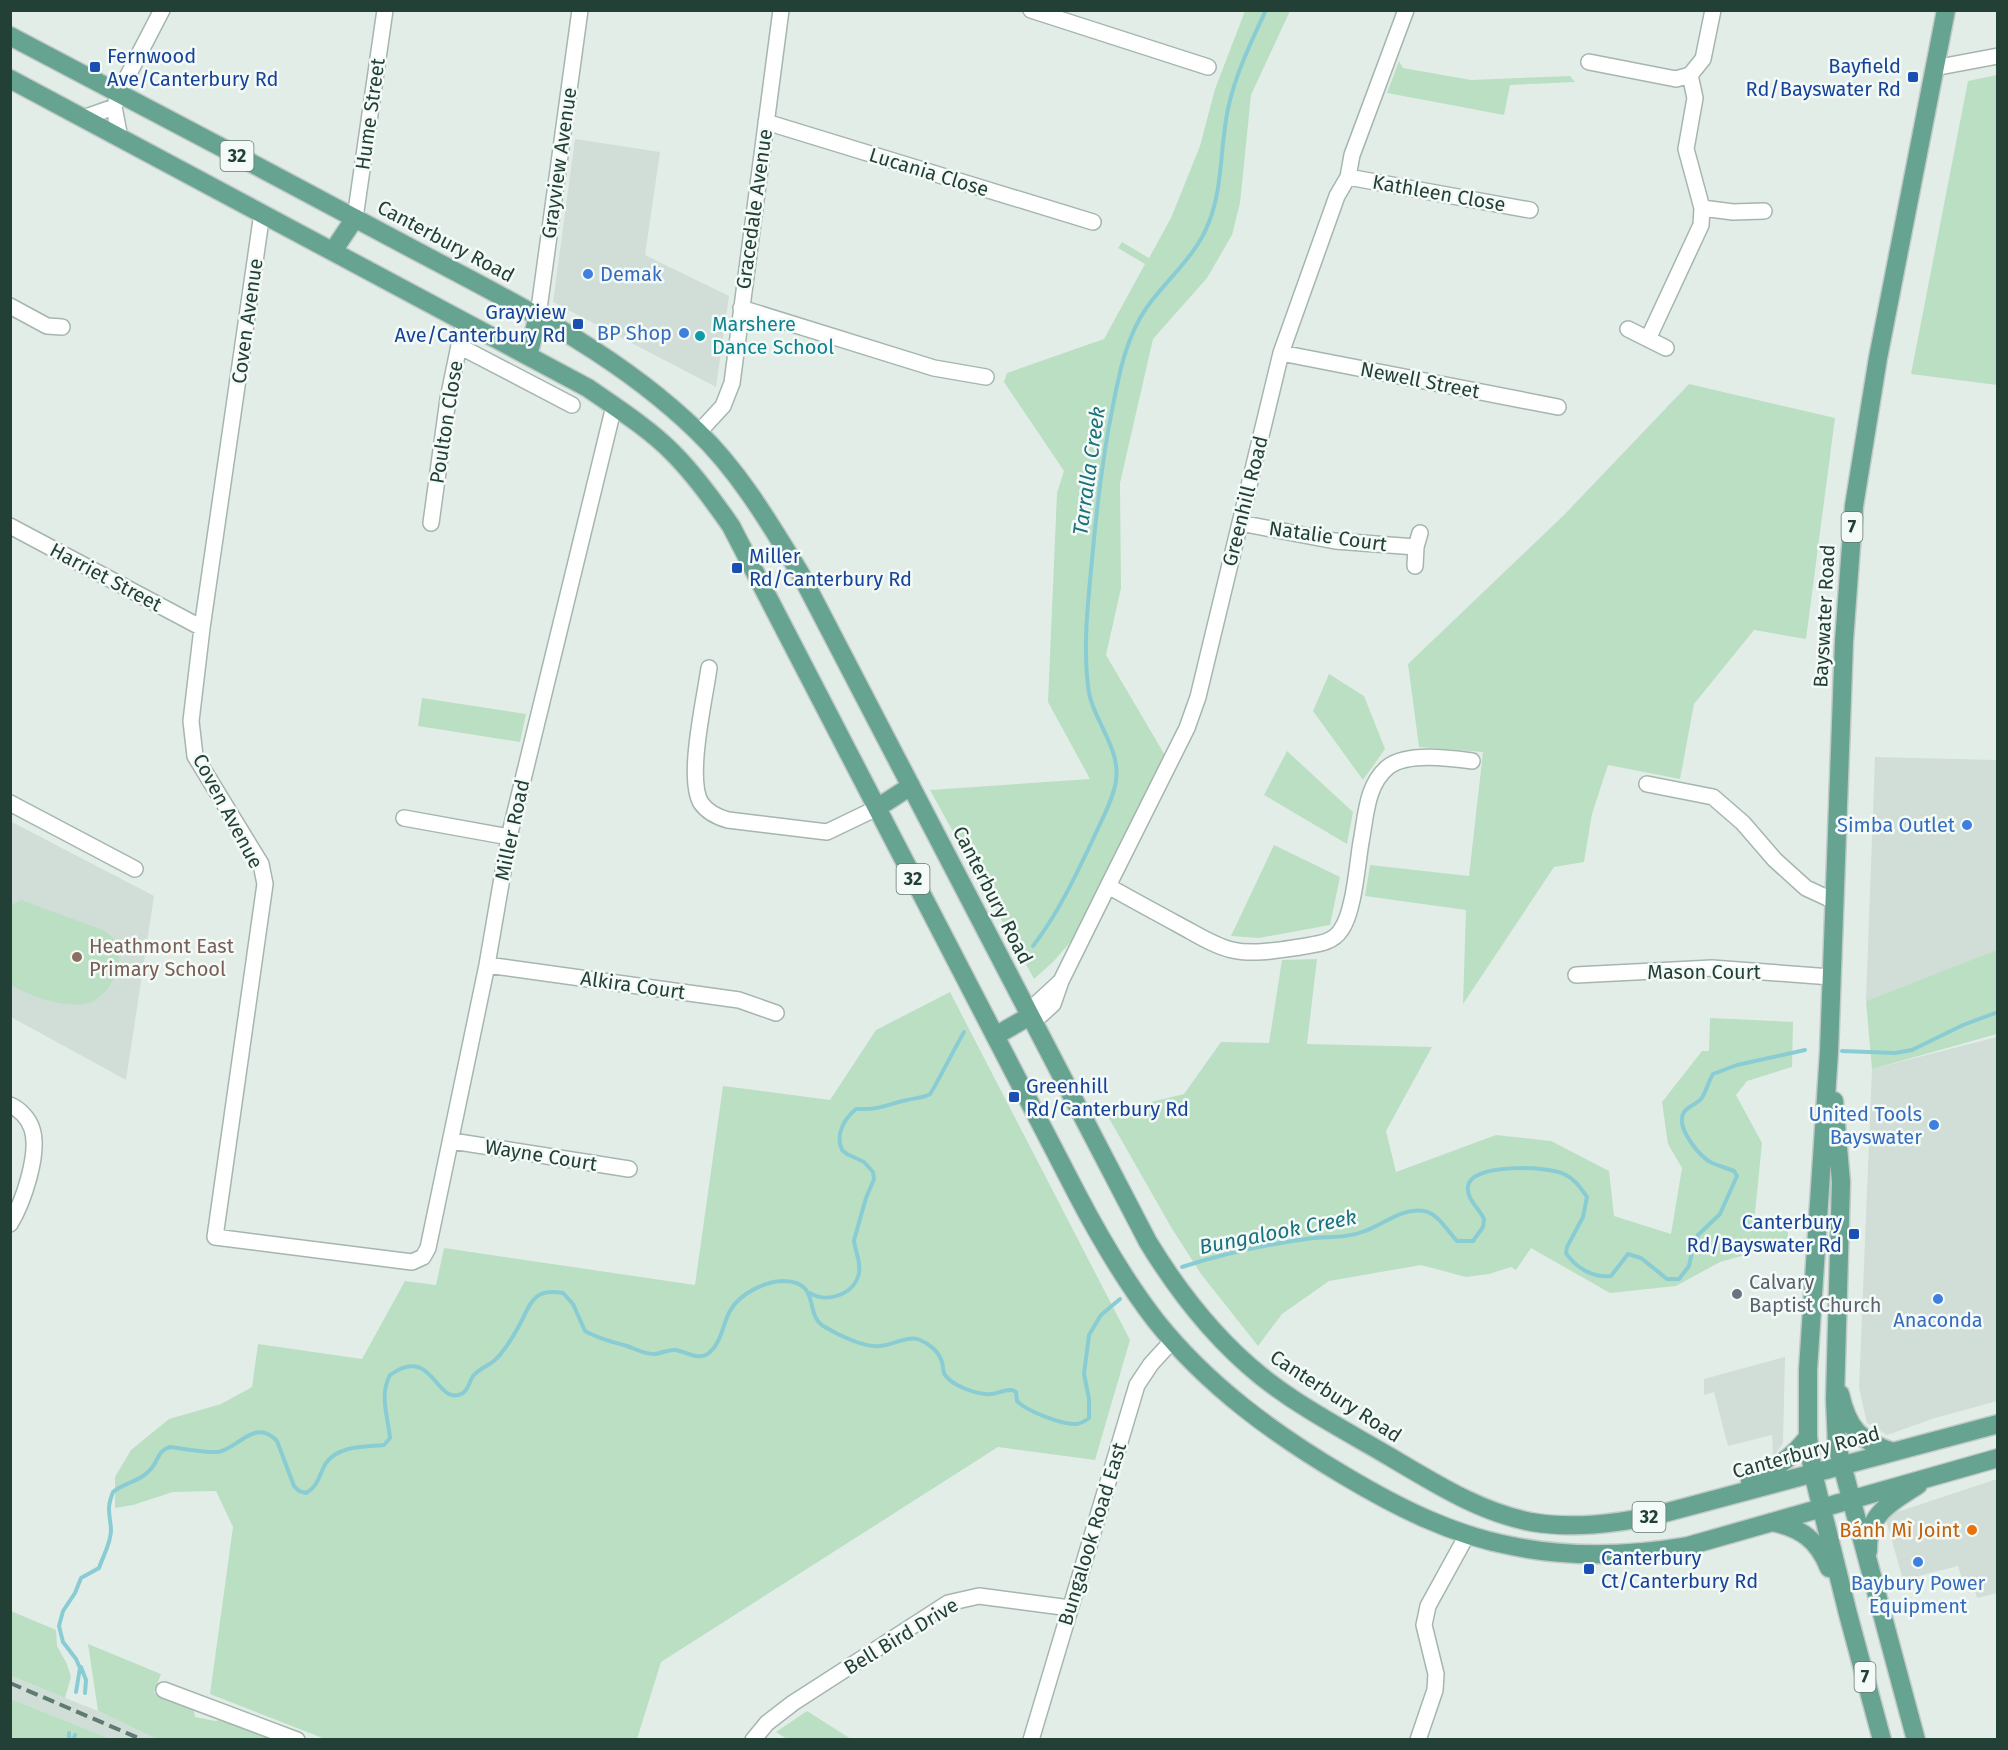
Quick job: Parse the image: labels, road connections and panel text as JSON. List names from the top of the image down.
{
  "streets": {
    "main road": [
      "32",
      "Canterbury Road",
      "7",
      "Bayswater Road"
    ],
    "street": [
      "Hume Street",
      "Grayview Avenue",
      "Lucania Close",
      "Kathleen Close",
      "Gracedale Avenue",
      "Coven Avenue",
      "Newell Street",
      "Poulton Close",
      "Greenhill Road",
      "Natalie Court",
      "Harriet Street",
      "Miller Road",
      "Mason Court",
      "Alkira Court",
      "Wayne Court",
      "Bungalook Road East",
      "Bell Bird Drive"
    ]
  },
  "crossings": [
    ["Hume Street", "Canterbury Road"],
    ["32", "Coven Avenue"],
    ["32", "Poulton Close"],
    ["32", "Bayswater Road"],
    ["32", "Miller Road"],
    ["32", "Bungalook Road East"],
    ["Grayview Avenue", "Canterbury Road"],
    ["Lucania Close", "Gracedale Avenue"],
    ["Kathleen Close", "Greenhill Road"],
    ["Gracedale Avenue", "Canterbury Road"],
    ["Canterbury Road", "Greenhill Road"],
    ["Canterbury Road", "Bayswater Road"],
    ["Coven Avenue", "Harriet Street"],
    ["Coven Avenue", "Miller Road"],
    ["Newell Street", "Greenhill Road"],
    ["Greenhill Road", "Natalie Court"],
    ["Bayswater Road", "Mason Court"],
    ["Miller Road", "Alkira Court"],
    ["Miller Road", "Wayne Court"],
    ["Bungalook Road East", "Bell Bird Drive"]
  ],
  "water": ["Tarralla Creek", "Bungalook Creek"],
  "places": {
    "transit": [
      "Fernwood Ave/Canterbury Rd",
      "Bayfield Rd/Bayswater Rd",
      "Grayview Ave/Canterbury Rd",
      "Miller Rd/Canterbury Rd",
      "Greenhill Rd/Canterbury Rd",
      "Canterbury Rd/Bayswater Rd",
      "Canterbury Ct/Canterbury Rd"
    ],
    "other": [
      "Demak",
      "BP Shop",
      "Marshere Dance School",
      "Simba Outlet",
      "Heathmont East Primary School",
      "United Tools Bayswater",
      "Calvary Baptist Church",
      "Anaconda",
      "Bánh Mì Joint",
      "Baybury Power Equipment"
    ]
  }
}
